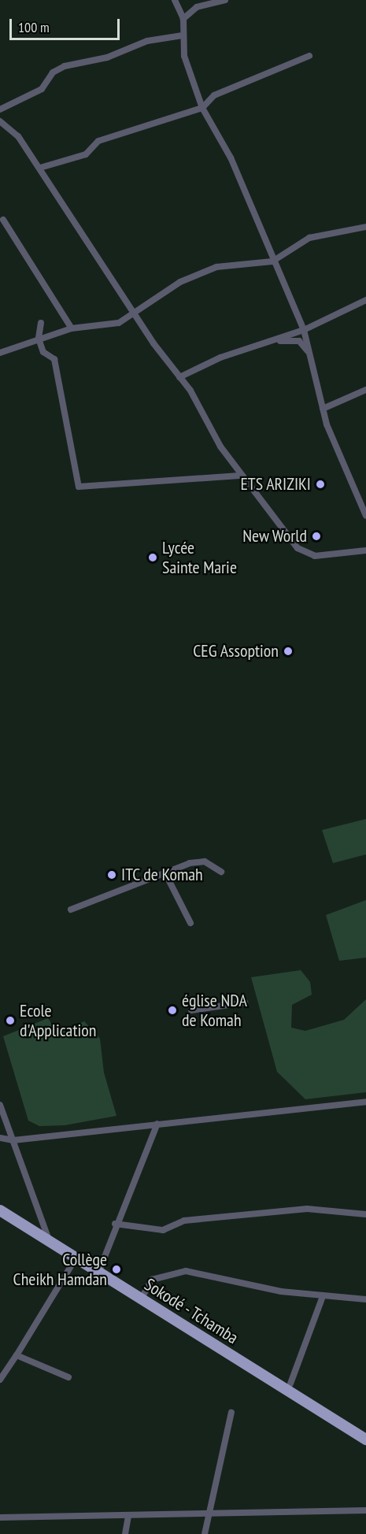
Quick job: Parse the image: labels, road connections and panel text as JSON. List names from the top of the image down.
{
  "streets": {
    "main road": ["Sokodé - Tchamba"]
  },
  "places": [
    "ETS ARIZIKI",
    "New World",
    "Lycée Sainte Marie",
    "CEG Assoption",
    "ITC de Komah",
    "église NDA de Komah",
    "Ecole d'Application",
    "Collège Cheikh Hamdan"
  ],
  "scale_bar": "100 m"
}
